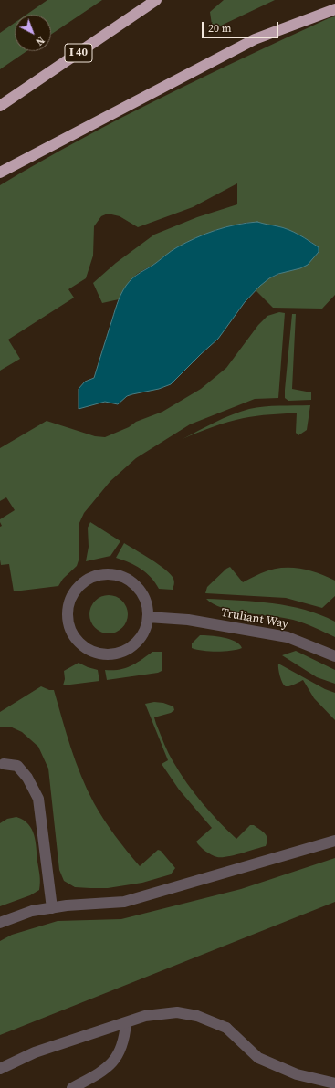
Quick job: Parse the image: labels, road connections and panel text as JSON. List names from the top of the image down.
{
  "streets": {
    "highway": ["I 40"],
    "street": ["Truliant Way"]
  },
  "scale_bar": "20 m",
  "north": "bottom right"
}
